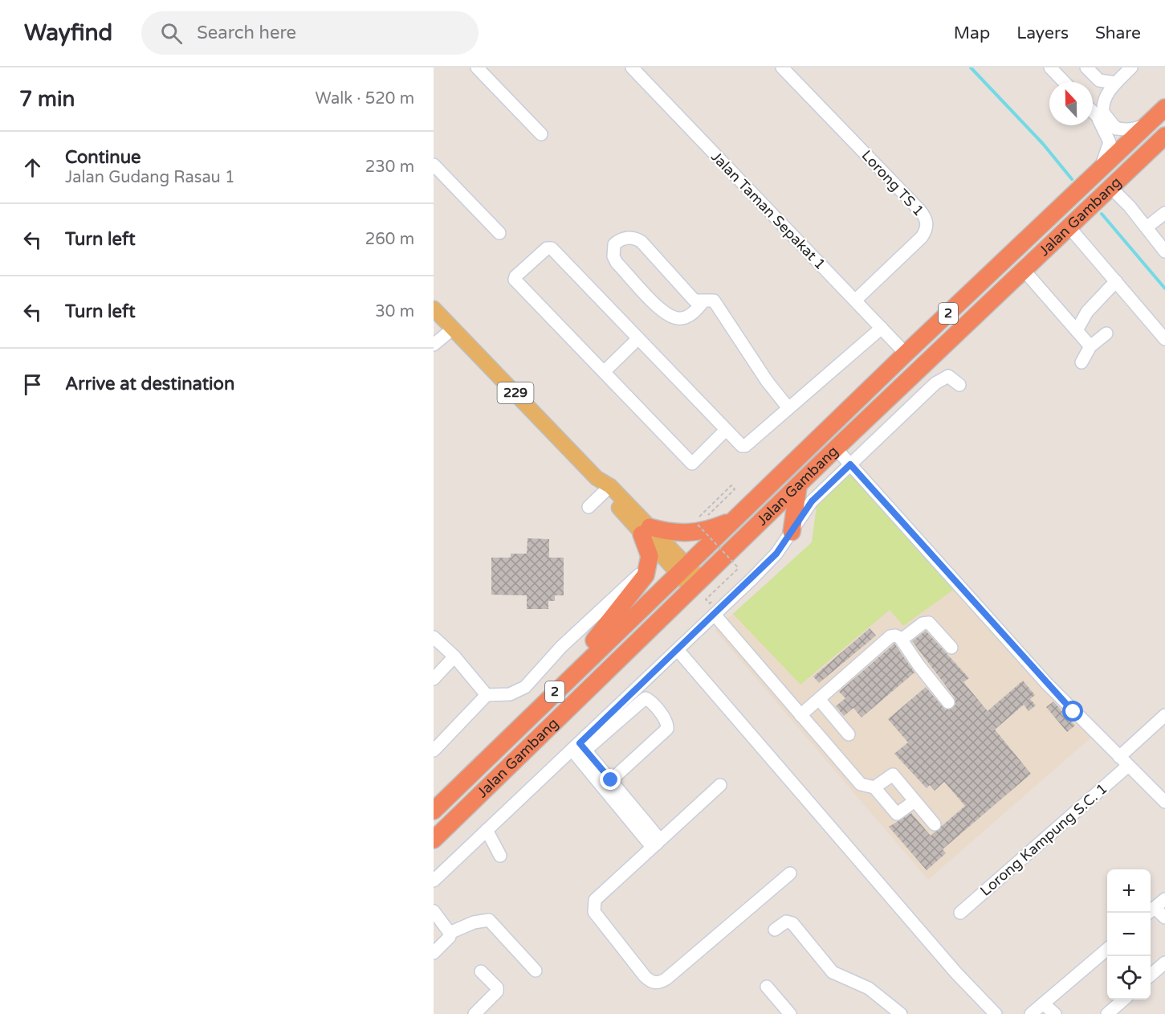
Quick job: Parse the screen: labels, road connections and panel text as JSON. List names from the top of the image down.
{
  "streets": {
    "highway": ["Jalan Gambang", "2"],
    "main road": ["229"],
    "street": ["Lorong TS 1", "Jalan Taman Sepakat 1", "Lorong Kampung S.C. 1"]
  },
  "crossings": [
    ["Lorong TS 1", "Jalan Taman Sepakat 1"],
    ["Jalan Taman Sepakat 1", "Jalan Gambang"],
    ["Jalan Gambang", "229"]
  ],
  "north": "top",
  "page": {
    "header": "Wayfind",
    "search": "Search here",
    "nav": ["Map", "Layers", "Share"],
    "heading": ["7 min", "Walk · 520 m"],
    "list": [
      ["Continue", "Jalan Gudang Rasau 1", "230 m"],
      ["Turn left", "260 m"],
      ["Turn left", "30 m"],
      "Arrive at destination"
    ],
    "map_buttons": ["+", "−"]
  }
}
